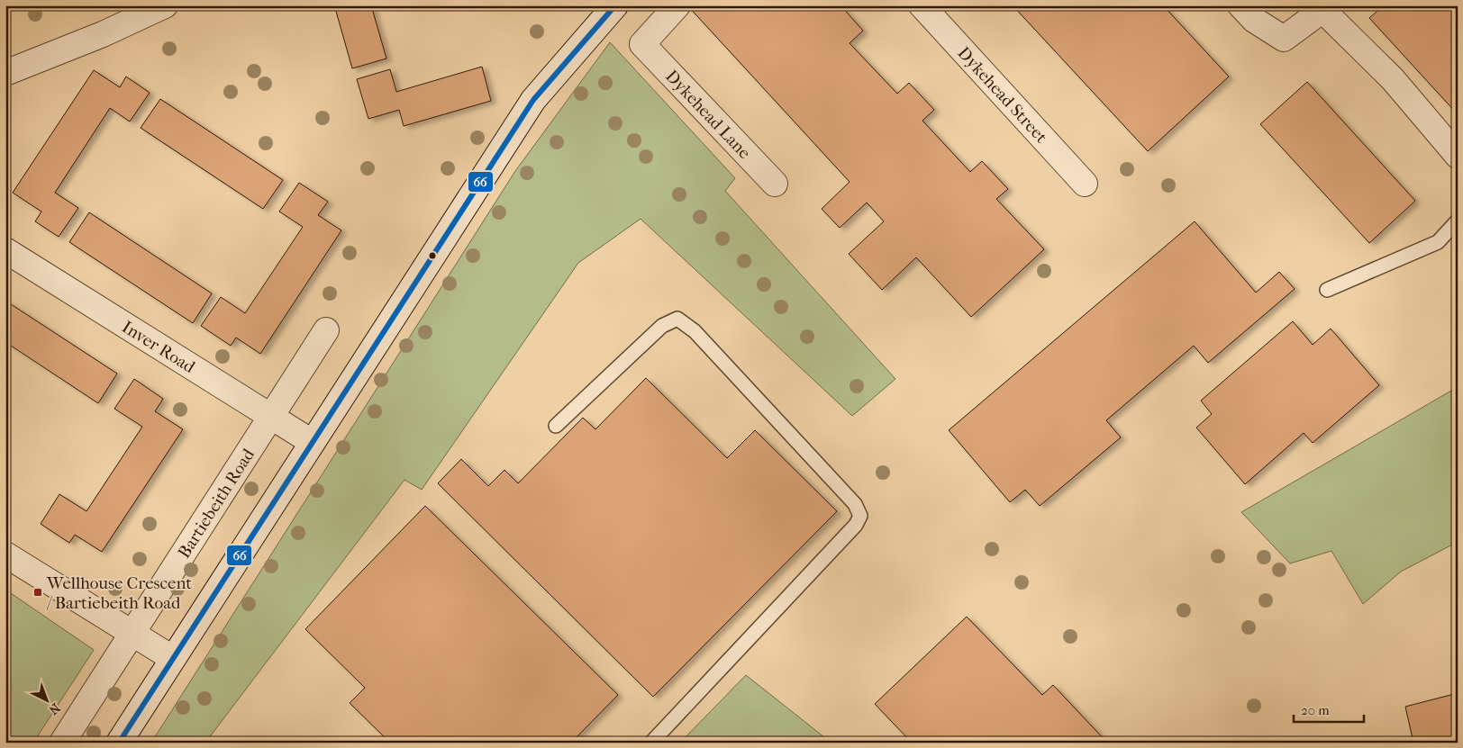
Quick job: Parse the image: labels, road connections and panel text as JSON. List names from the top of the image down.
{
  "streets": {
    "street": [
      "Dykehead Street",
      "Dykehead Lane",
      "Inver Road",
      "Bartiebeith Road"
    ]
  },
  "crossings": [
    ["Inver Road", "Bartiebeith Road"]
  ],
  "places": {
    "transit": ["Wellhouse Crescent / Bartiebeith Road"]
  },
  "lines": ["transit line 66"],
  "scale_bar": "20 m",
  "north": "bottom right"
}
